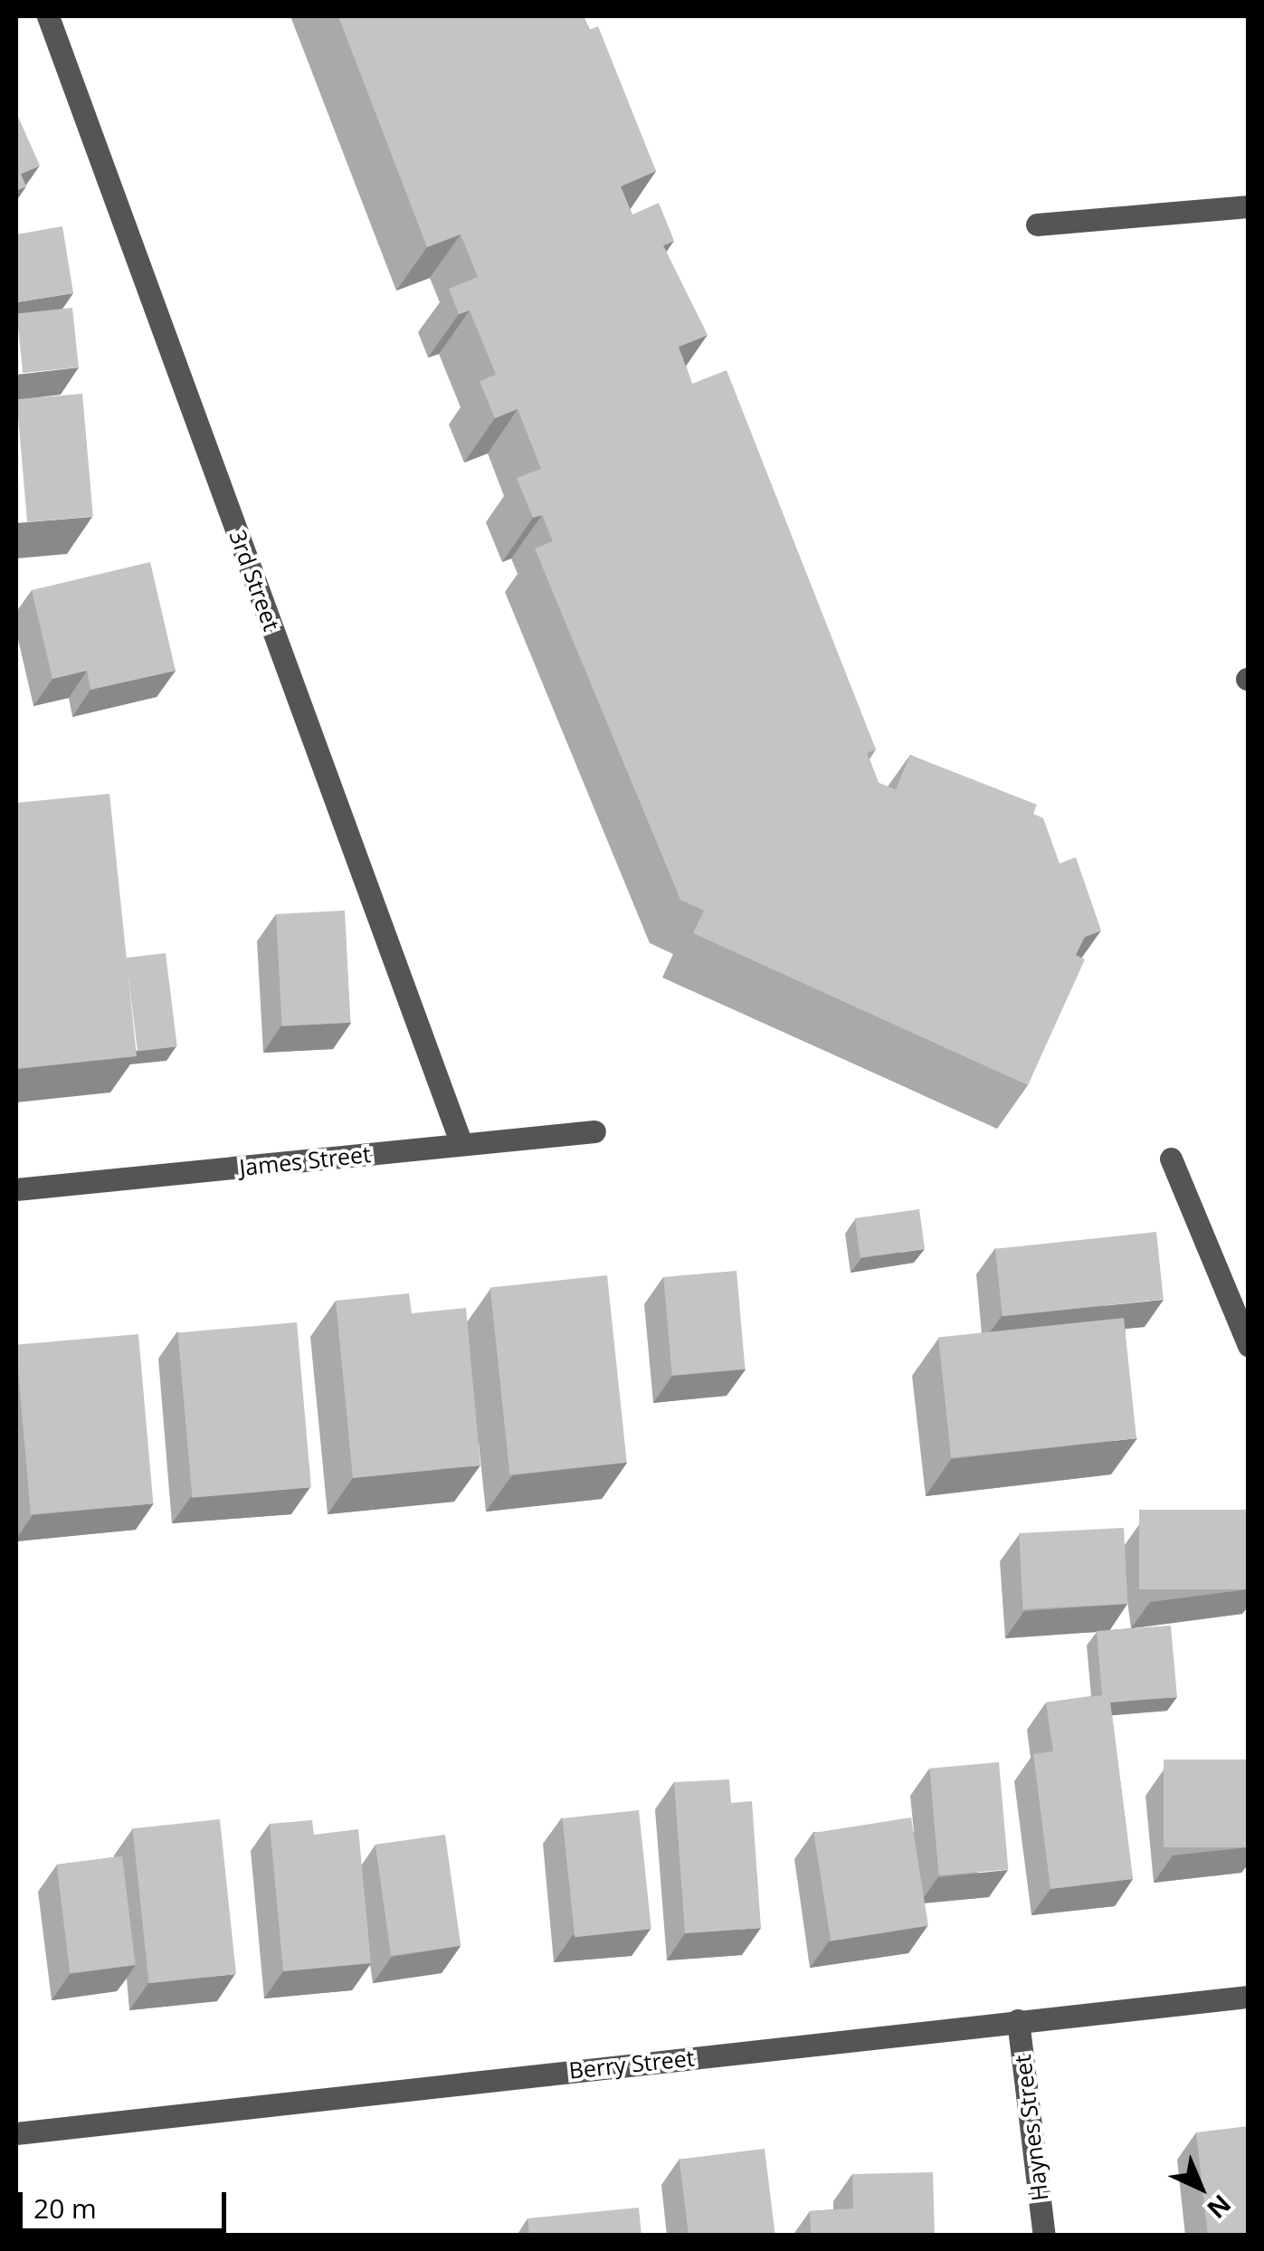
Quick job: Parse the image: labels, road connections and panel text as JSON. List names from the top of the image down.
{
  "streets": {
    "street": [
      "3rd Street",
      "James Street",
      "Berry Street",
      "Haynes Street"
    ]
  },
  "crossings": [
    ["3rd Street", "James Street"],
    ["Berry Street", "Haynes Street"]
  ],
  "scale_bar": "20 m",
  "north": "bottom right"
}
